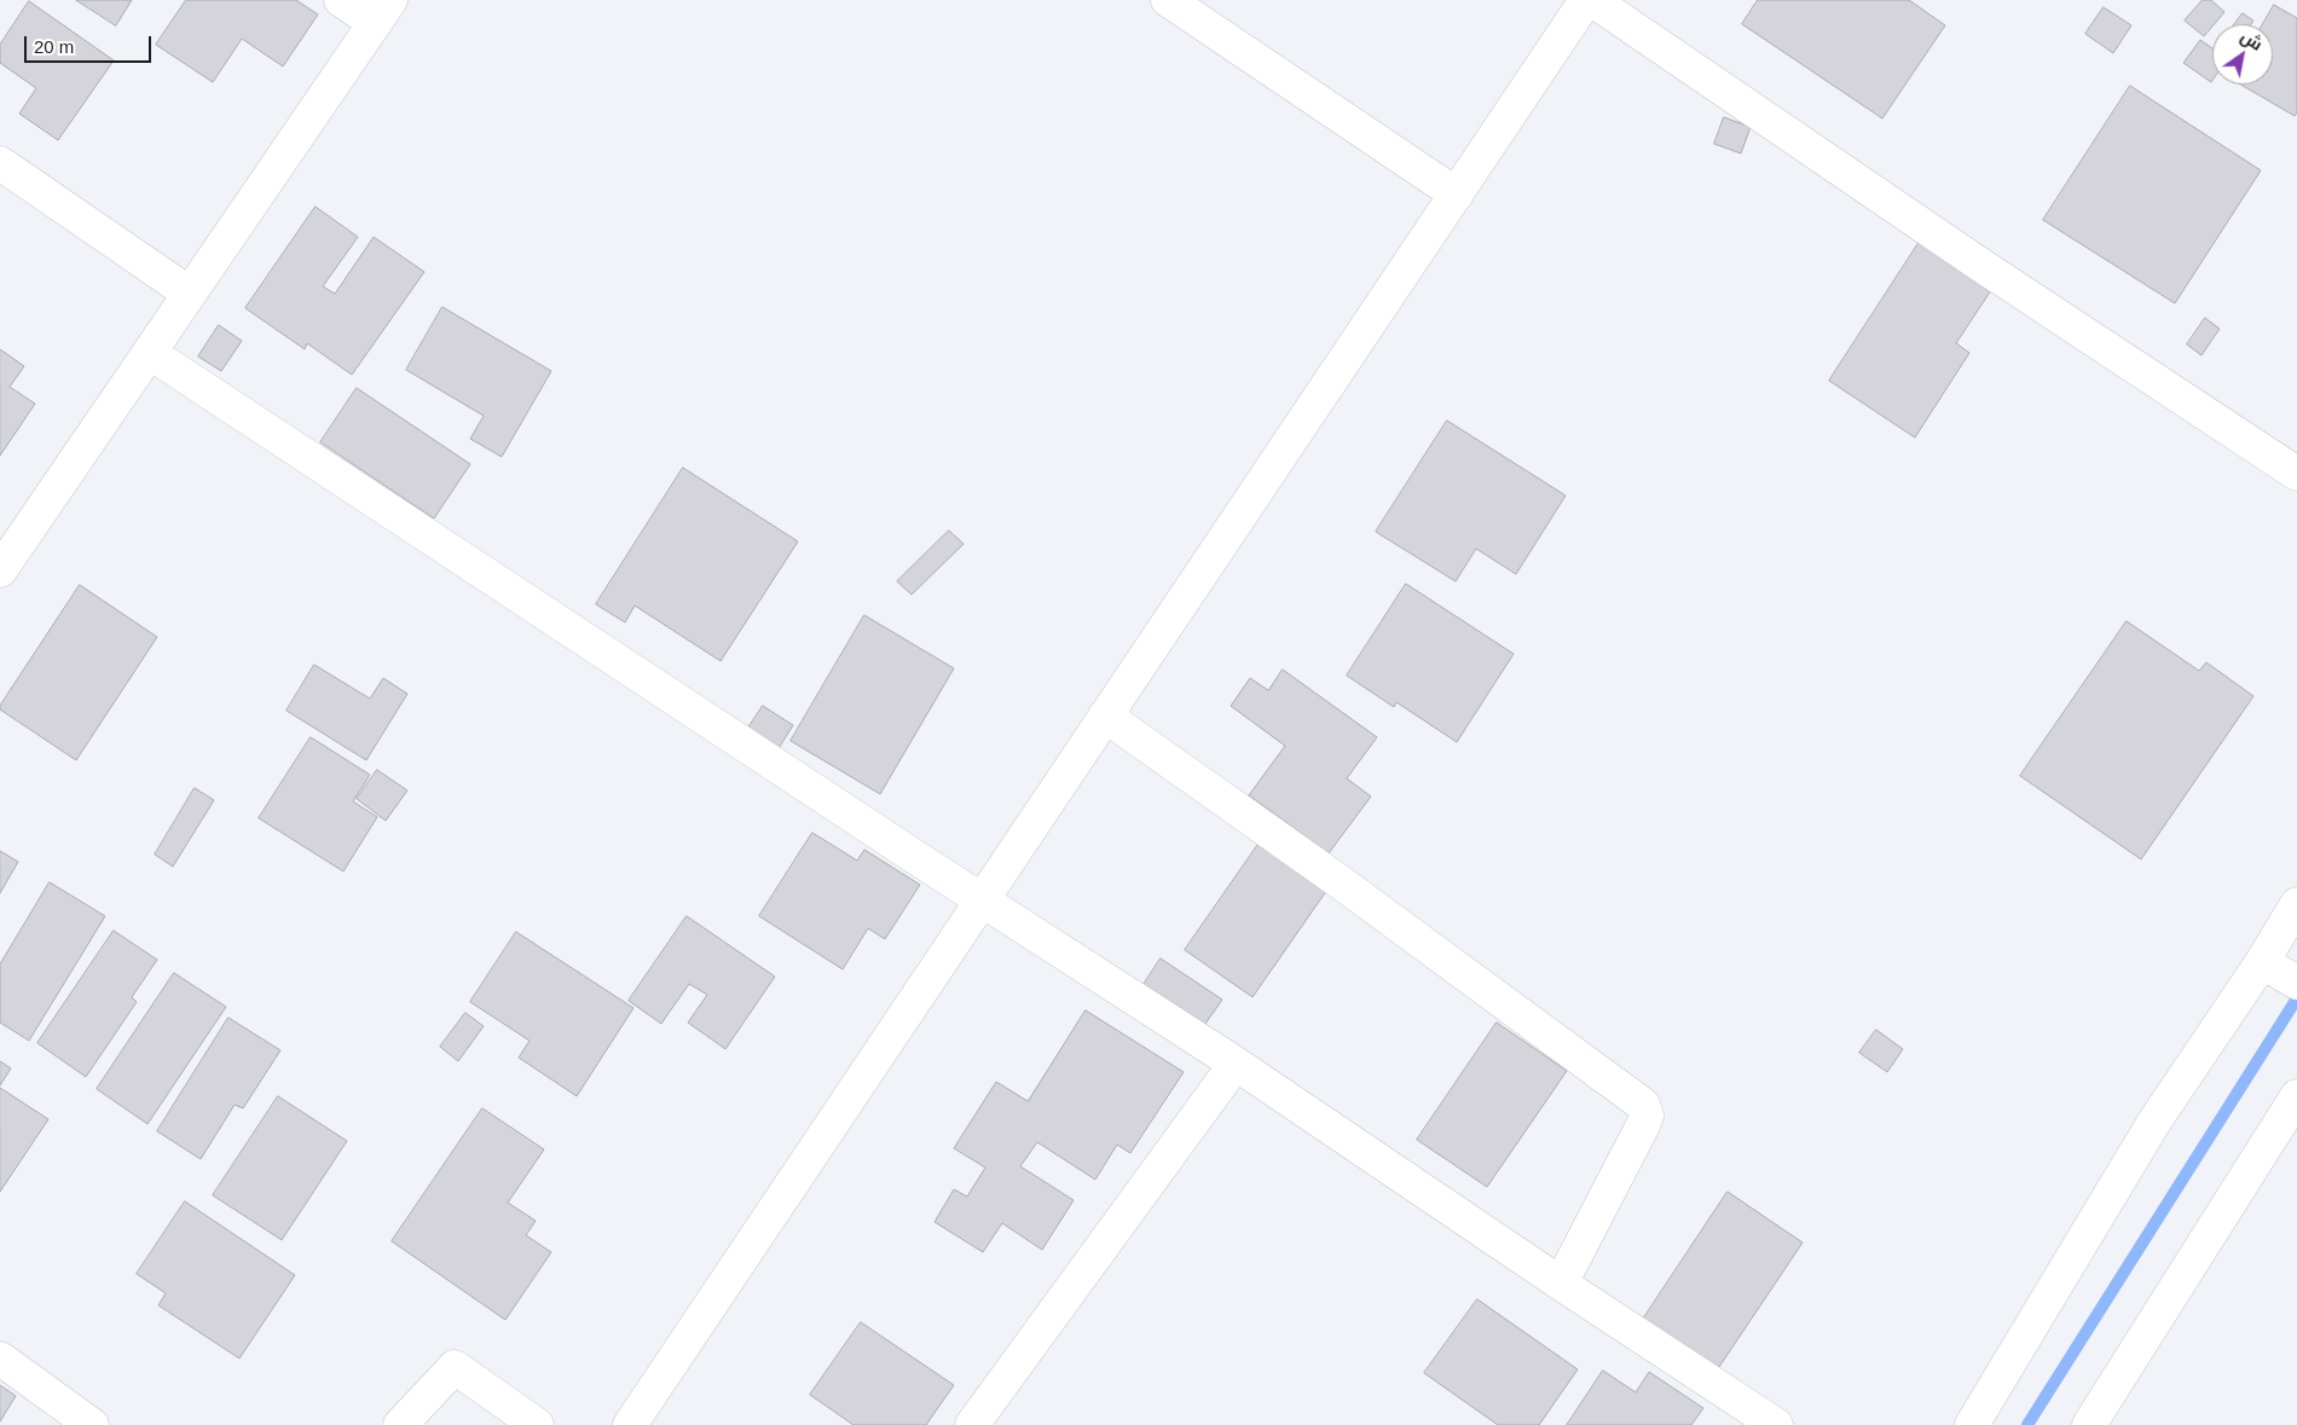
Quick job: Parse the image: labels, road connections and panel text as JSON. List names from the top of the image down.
{
  "scale_bar": "20 m",
  "north": "top right"
}
